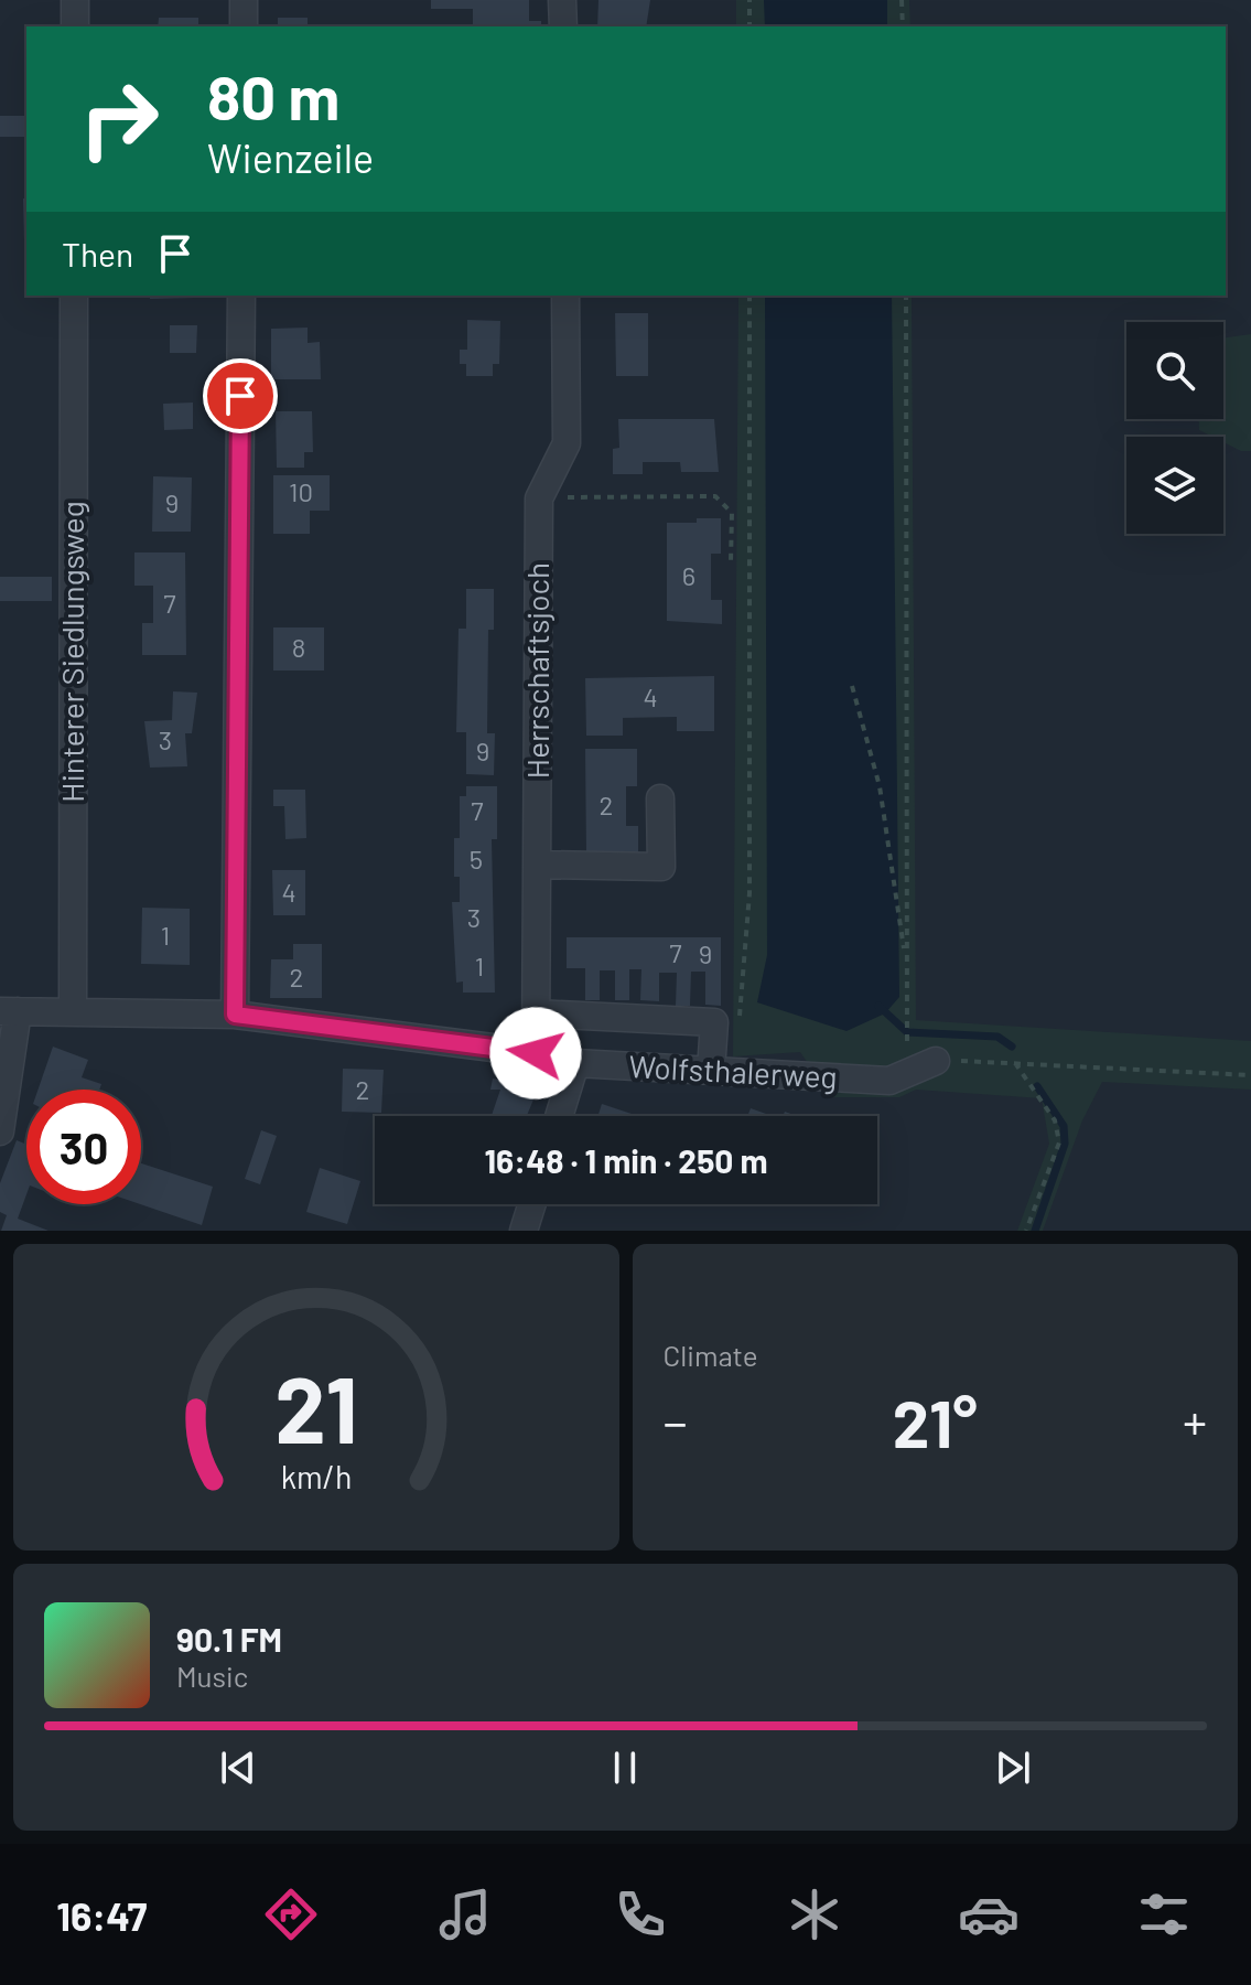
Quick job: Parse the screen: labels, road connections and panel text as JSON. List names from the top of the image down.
{
  "streets": {
    "street": ["Hinterer Siedlungsweg", "Herrschaftsjoch", "Wolfsthalerweg"]
  },
  "crossings": [
    ["Hinterer Siedlungsweg", "Wolfsthalerweg"],
    ["Herrschaftsjoch", "Wolfsthalerweg"]
  ],
  "house_numbers": [
    "10",
    "9",
    "6",
    "7",
    "8",
    "4",
    "3",
    "9",
    "2",
    "7",
    "5",
    "4",
    "3",
    "1",
    "7",
    "9",
    "1",
    "2",
    "2"
  ],
  "page": {
    "turn": ["80 m", "Wienzeile"],
    "then": "Then",
    "limit": "30",
    "trip": "16:48 · 1 min · 250 m",
    "tile": "Climate",
    "heat": ["−", "21°", "+"],
    "song": ["90.1 FM", "Music"],
    "tabs": "16:47",
    "gauge": ["21", "km/h"]
  }
}
